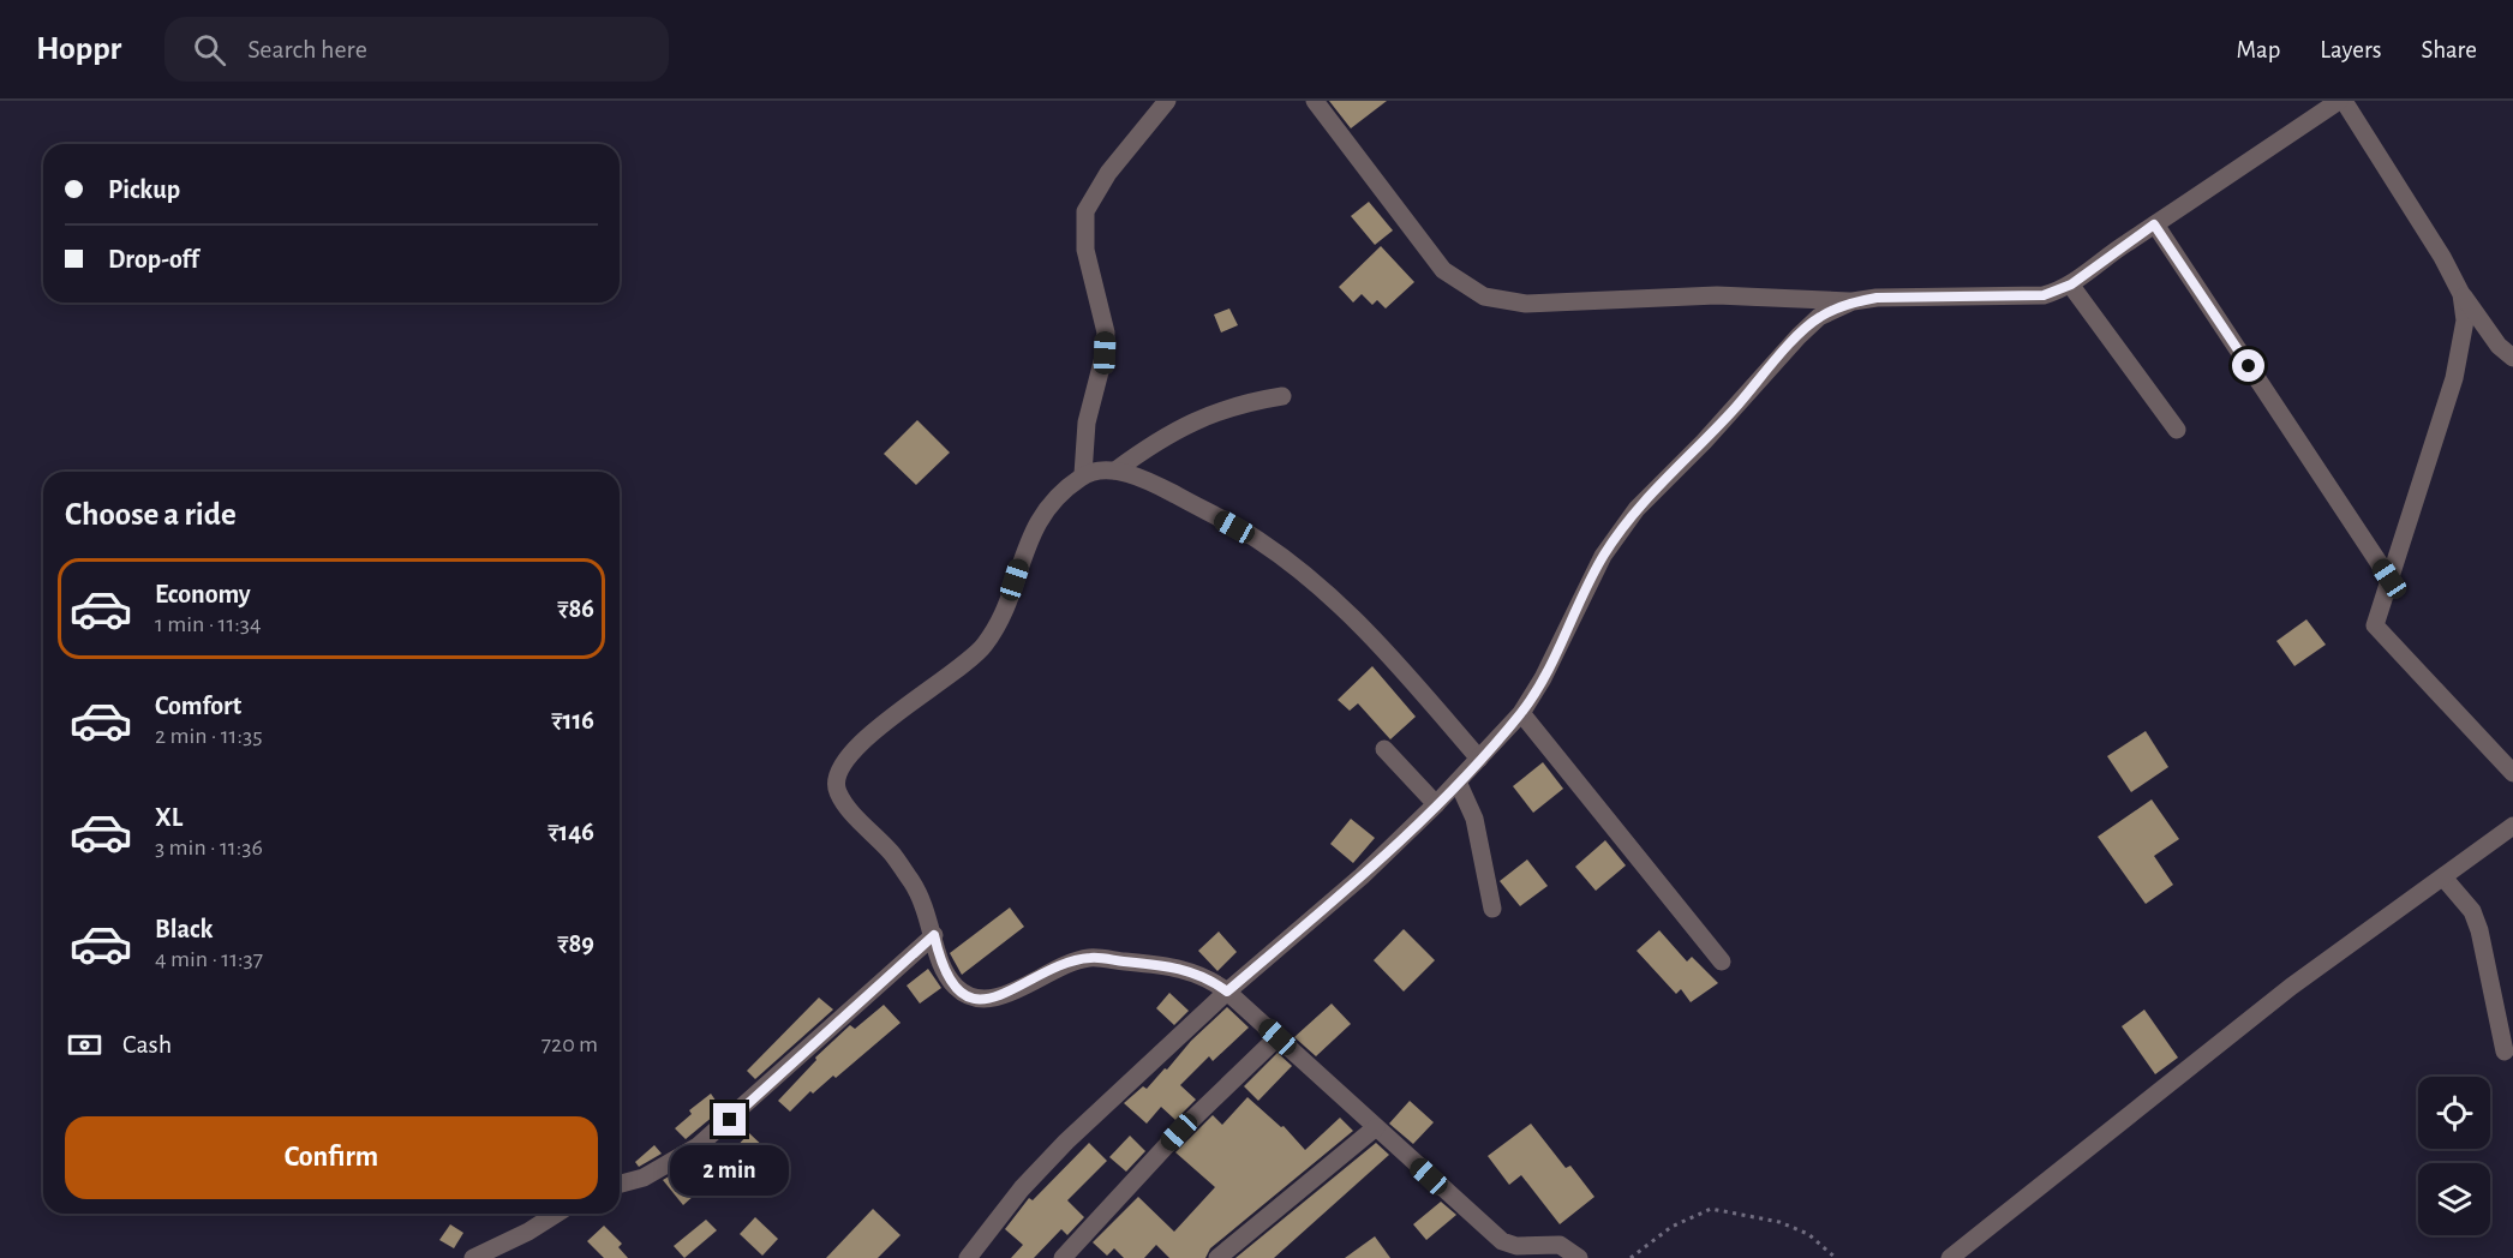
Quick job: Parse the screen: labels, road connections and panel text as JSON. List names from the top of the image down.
{
  "page": {
    "header": "Hoppr",
    "search": "Search here",
    "nav": ["Map", "Layers", "Share"],
    "banner": ["Pickup", "Drop-off"],
    "heading": "Choose a ride",
    "list": [
      {
        "name": "Economy",
        "note": "1 min · 11:34",
        "value": "₹86"
      },
      {
        "name": "Comfort",
        "note": "2 min · 11:35",
        "value": "₹116"
      },
      {
        "name": "XL",
        "note": "3 min · 11:36",
        "value": "₹146"
      },
      {
        "name": "Black",
        "note": "4 min · 11:37",
        "value": "₹89"
      }
    ],
    "pay": ["Cash", "720 m"],
    "buttons": "Confirm",
    "bubble": "2 min"
  }
}
